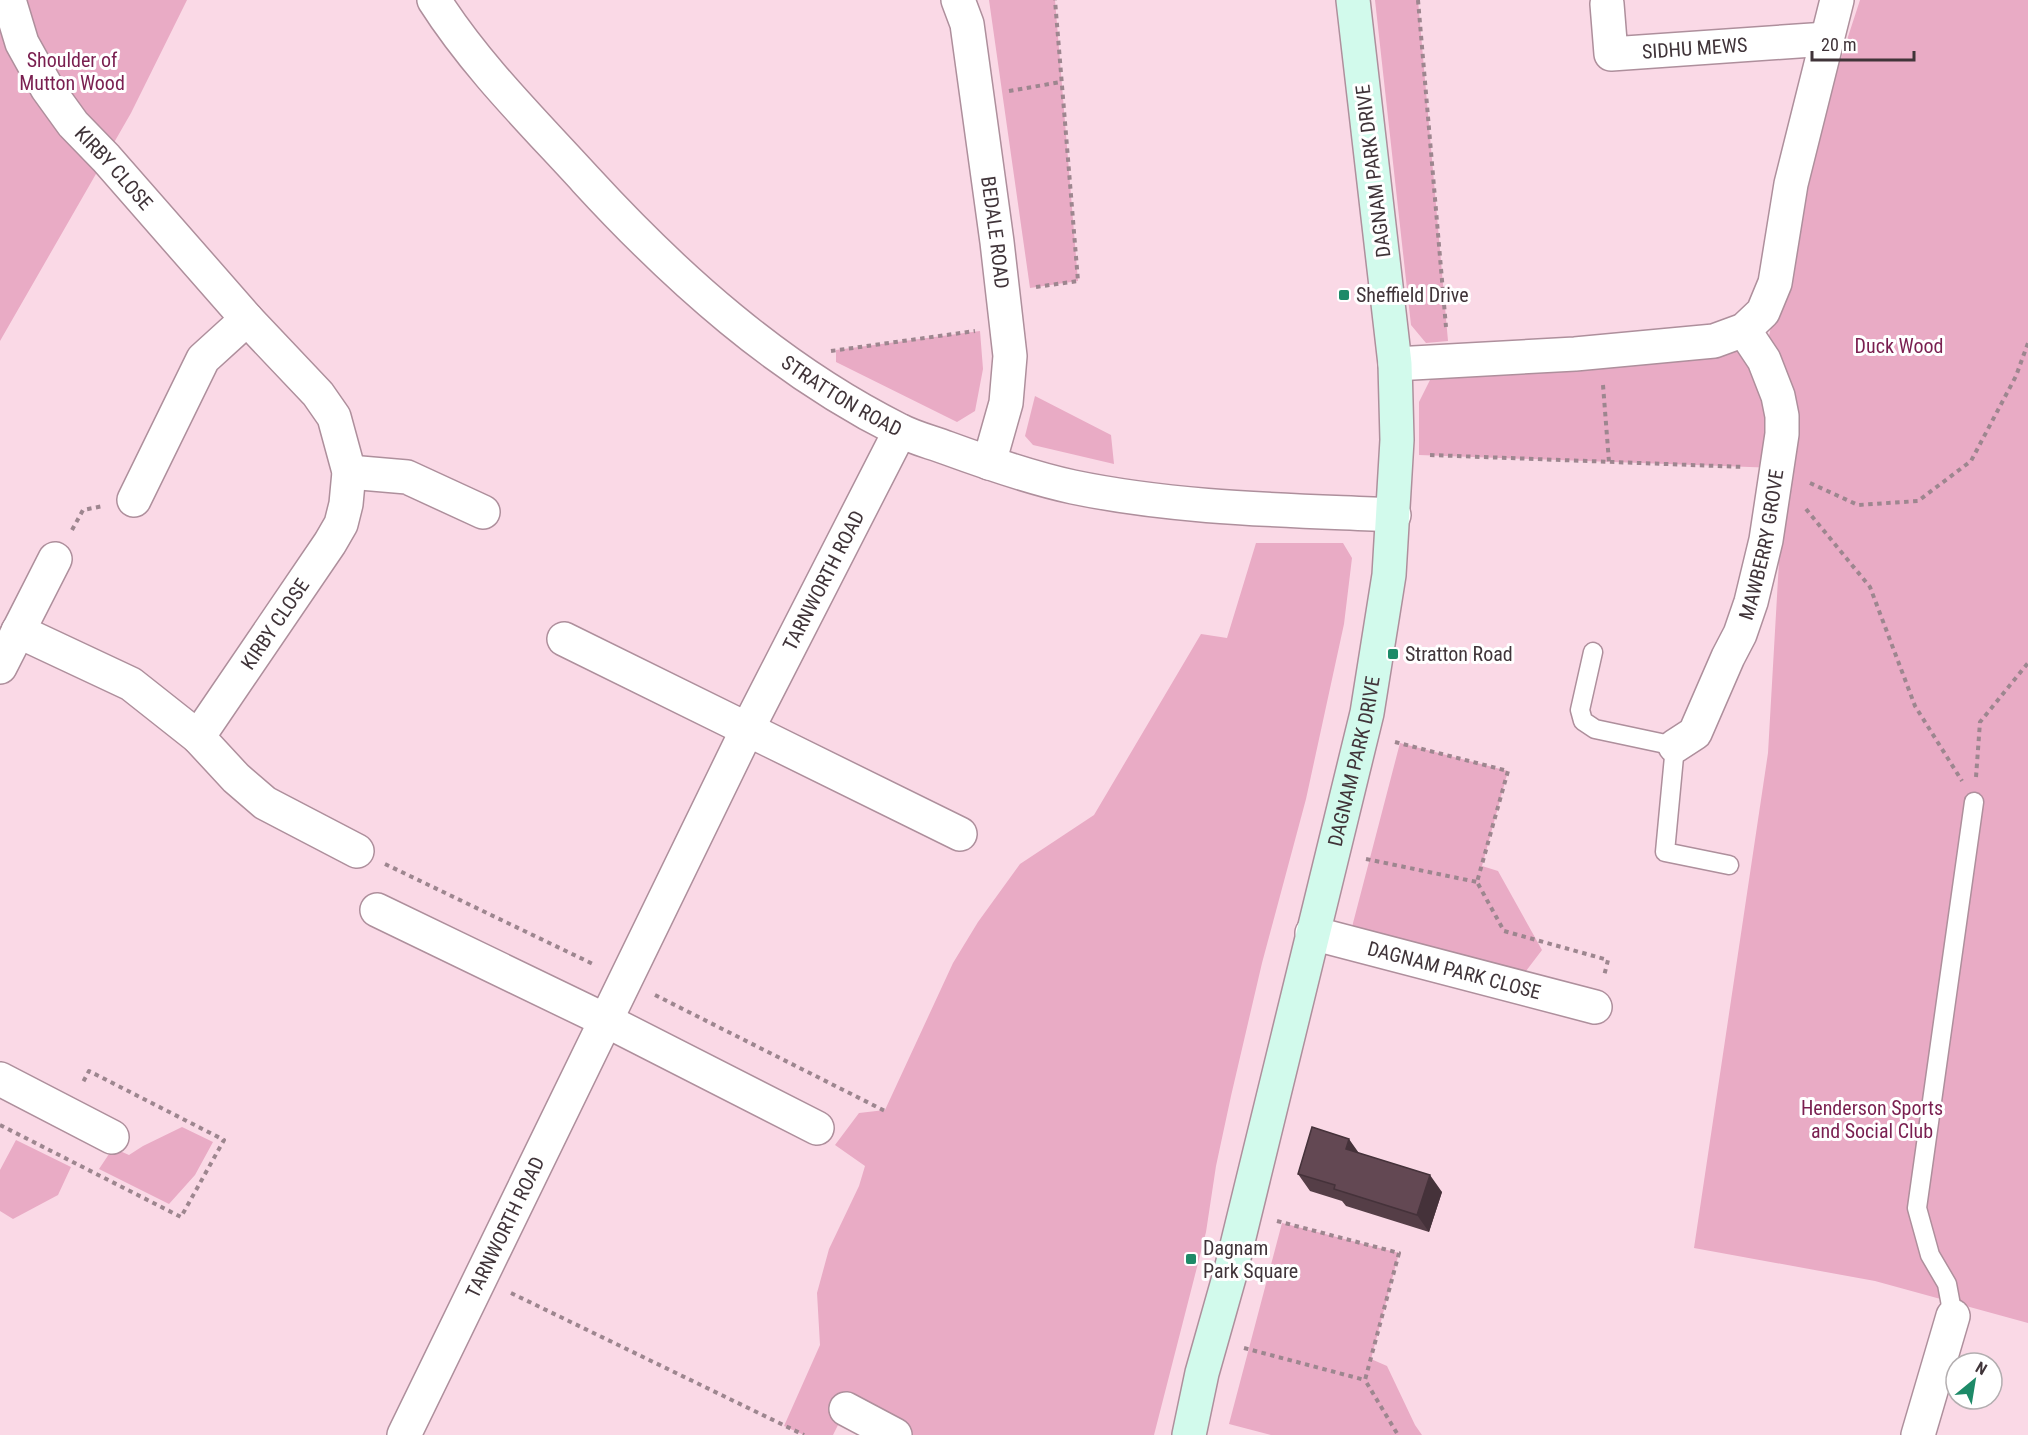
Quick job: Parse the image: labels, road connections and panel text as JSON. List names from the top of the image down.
{
  "streets": {
    "street": [
      "SIDHU MEWS",
      "KIRBY CLOSE",
      "DAGNAM PARK DRIVE",
      "BEDALE ROAD",
      "STRATTON ROAD",
      "MAWBERRY GROVE",
      "TARNWORTH ROAD",
      "DAGNAM PARK CLOSE"
    ]
  },
  "crossings": [
    ["DAGNAM PARK DRIVE", "STRATTON ROAD"],
    ["DAGNAM PARK DRIVE", "DAGNAM PARK CLOSE"],
    ["BEDALE ROAD", "STRATTON ROAD"],
    ["STRATTON ROAD", "TARNWORTH ROAD"]
  ],
  "parks": ["Shoulder of Mutton Wood", "Duck Wood", "Henderson Sports and Social Club"],
  "places": {
    "transit": ["Sheffield Drive", "Stratton Road", "Dagnam Park Square"]
  },
  "scale_bar": "20 m",
  "north": "top right"
}
